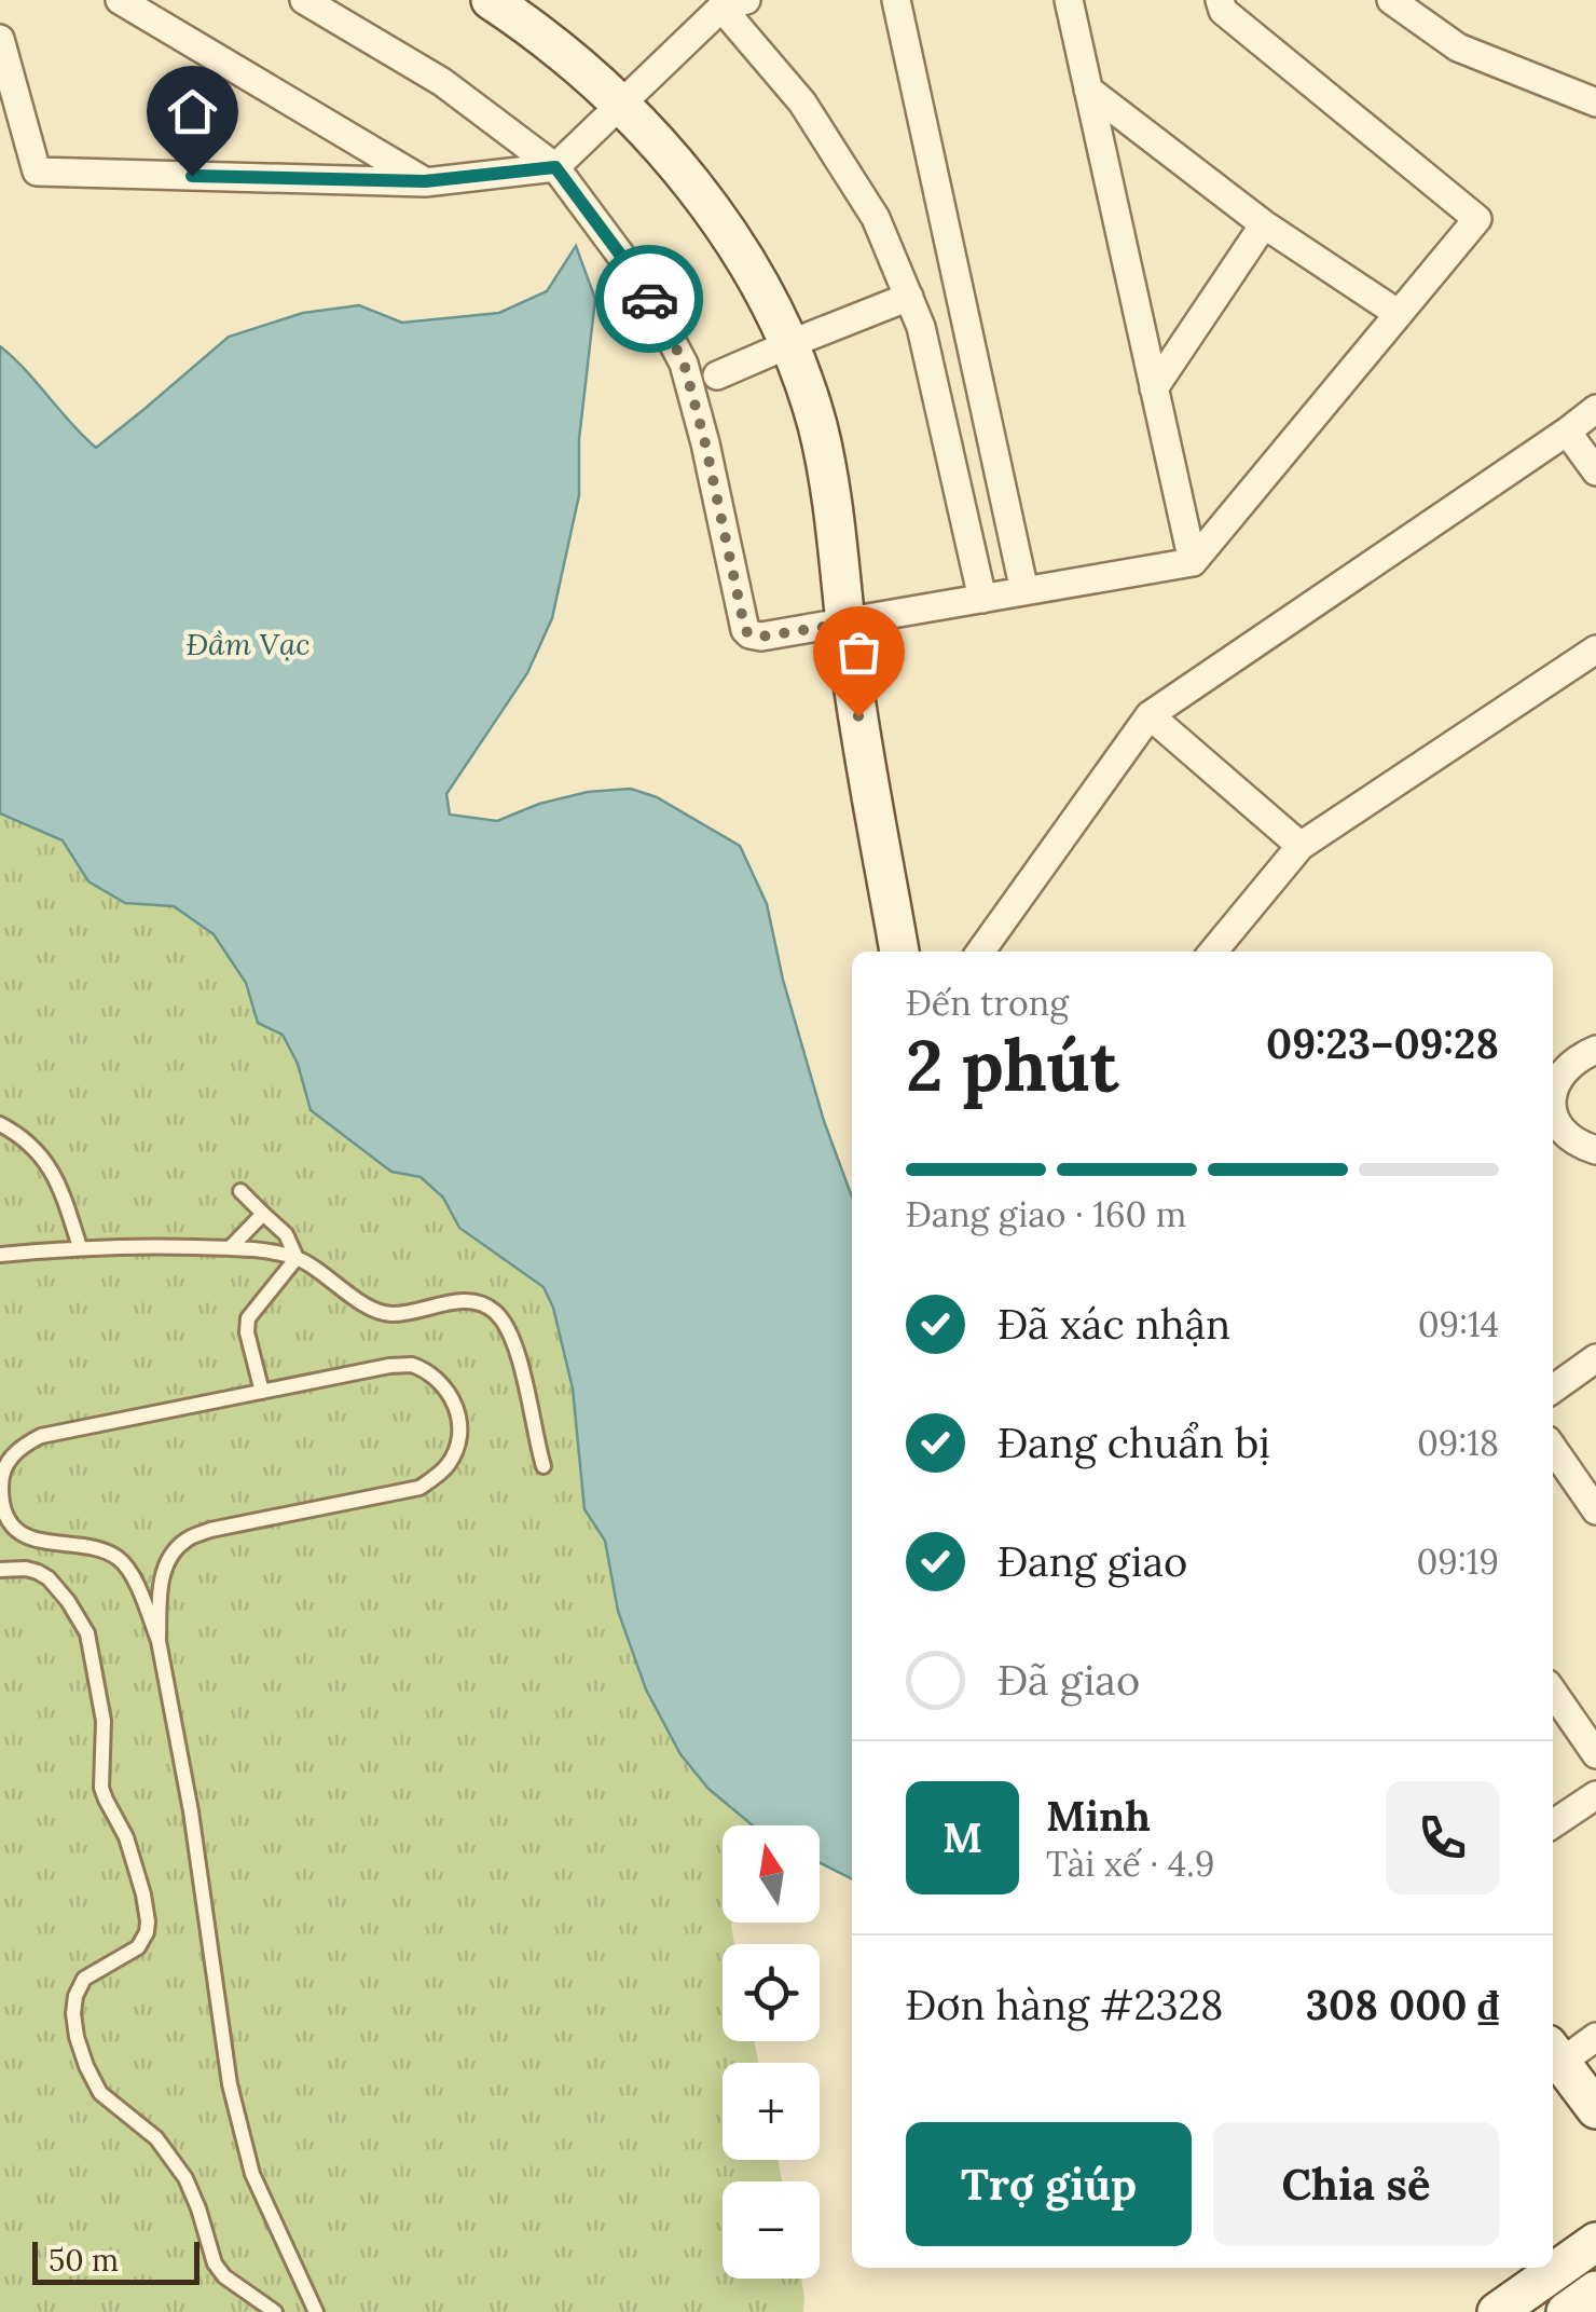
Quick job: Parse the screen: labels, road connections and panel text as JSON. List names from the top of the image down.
{
  "water": ["Đầm Vạc"],
  "scale_bar": "50 m",
  "north": "top",
  "page": {
    "heading": ["2 phút", "Đến trong", "09:23–09:28"],
    "panel": [
      "Minh",
      "Tài xế · 4.9",
      "Đơn hàng #2328",
      "308 000 ₫"
    ],
    "bar": "Đang giao · 160 m",
    "list": [
      ["Đã xác nhận", "09:14"],
      ["Đang chuẩn bị", "09:18"],
      ["Đang giao", "09:19"],
      "Đã giao"
    ],
    "round": "M",
    "map_buttons": ["+", "−"],
    "buttons": ["Trợ giúp", "Chia sẻ"],
    "scale": "50 m"
  }
}
